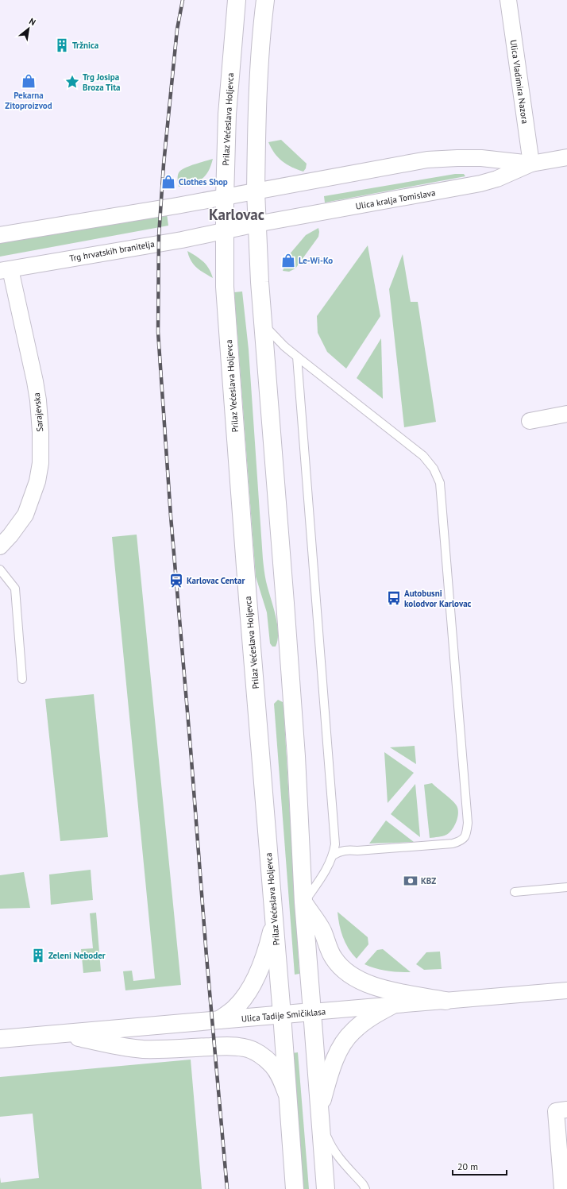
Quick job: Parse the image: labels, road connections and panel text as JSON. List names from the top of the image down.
{
  "streets": {
    "main road": ["Prilaz Većeslava Holjevca", "Ulica Tadije Smičiklasa"],
    "street": [
      "Ulica Vladimira Nazora",
      "Ulica kralja Tomislava",
      "Trg hrvatskih branitelja",
      "Sarajevska"
    ]
  },
  "crossings": [
    ["Ulica Vladimira Nazora", "Ulica kralja Tomislava"],
    ["Prilaz Većeslava Holjevca", "Ulica kralja Tomislava"],
    ["Prilaz Većeslava Holjevca", "Trg hrvatskih branitelja"],
    ["Prilaz Većeslava Holjevca", "Ulica Tadije Smičiklasa"],
    ["Ulica kralja Tomislava", "Trg hrvatskih branitelja"],
    ["Trg hrvatskih branitelja", "Sarajevska"]
  ],
  "districts": ["Karlovac"],
  "places": {
    "building": ["Tržnica", "Zeleni Neboder"],
    "shop": ["Pekarna Zitoproizvod", "Clothes Shop", "Le-Wi-Ko"],
    "place": ["Trg Josipa Broza Tita"],
    "station": ["Karlovac Centar"],
    "bus stop": ["Autobusni kolodvor Karlovac"],
    "bank": ["KBZ"]
  },
  "scale_bar": "20 m",
  "north": "top right"
}
